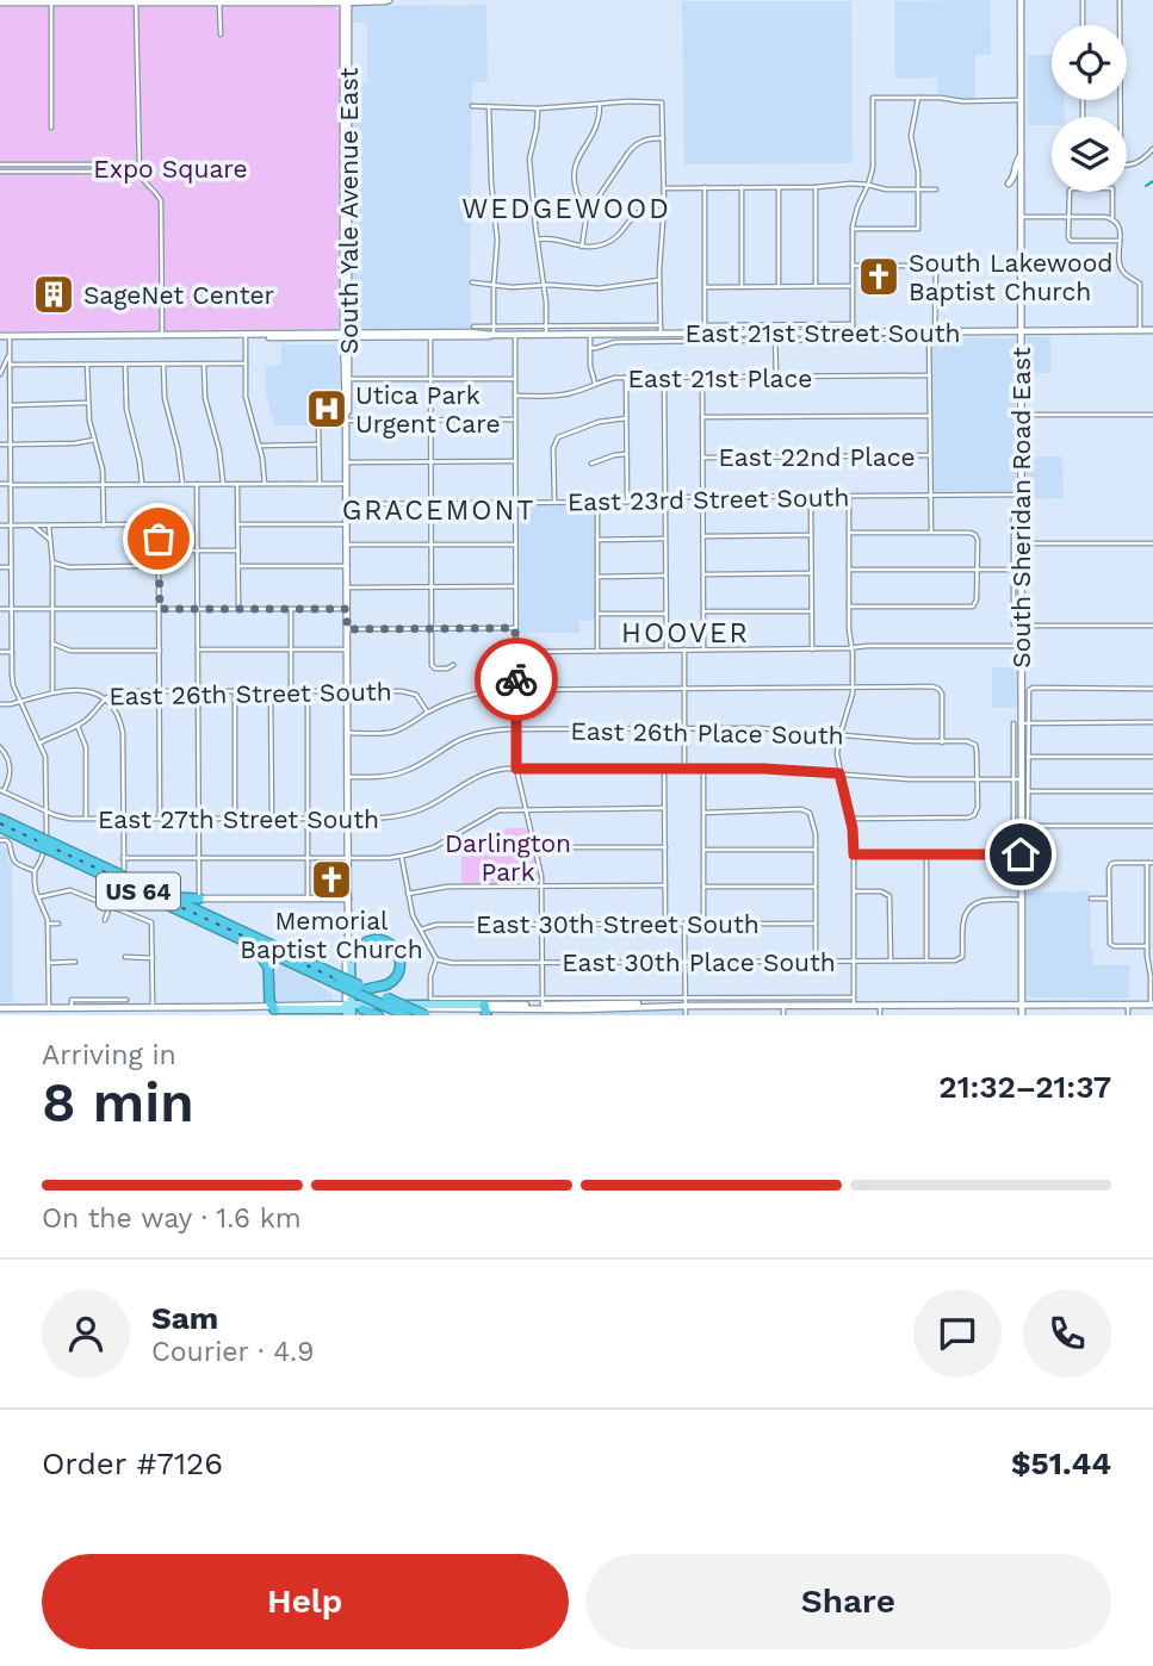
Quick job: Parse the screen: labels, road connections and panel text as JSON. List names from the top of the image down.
{
  "streets": {
    "highway": ["US 64"],
    "main road": ["South Yale Avenue East", "East 21st Street South", "South Sheridan Road East"],
    "street": [
      "East 21st Place",
      "East 22nd Place",
      "East 23rd Street South",
      "East 26th Street South",
      "East 26th Place South",
      "East 27th Street South",
      "East 30th Street South",
      "East 30th Place South"
    ]
  },
  "crossings": [
    ["South Yale Avenue East", "East 21st Street South"],
    ["South Yale Avenue East", "East 23rd Street South"],
    ["South Yale Avenue East", "East 26th Street South"],
    ["South Yale Avenue East", "East 26th Place South"],
    ["South Yale Avenue East", "East 27th Street South"],
    ["East 21st Street South", "South Sheridan Road East"],
    ["East 23rd Street South", "South Sheridan Road East"],
    ["South Sheridan Road East", "East 27th Street South"],
    ["South Sheridan Road East", "East 30th Place South"],
    ["East 26th Street South", "East 26th Place South"],
    ["East 26th Place South", "East 27th Street South"]
  ],
  "districts": ["WEDGEWOOD", "GRACEMONT", "HOOVER"],
  "parks": ["Expo Square", "Darlington Park"],
  "places": {
    "church": ["South Lakewood Baptist Church", "Memorial Baptist Church"],
    "building": ["SageNet Center"],
    "hospital": ["Utica Park Urgent Care"]
  },
  "page": {
    "heading": ["8 min", "Arriving in", "21:32–21:37"],
    "panel": [
      "Sam",
      "Courier · 4.9",
      "Order #7126",
      "$51.44"
    ],
    "bar": "On the way · 1.6 km",
    "buttons": ["Help", "Share"]
  }
}
